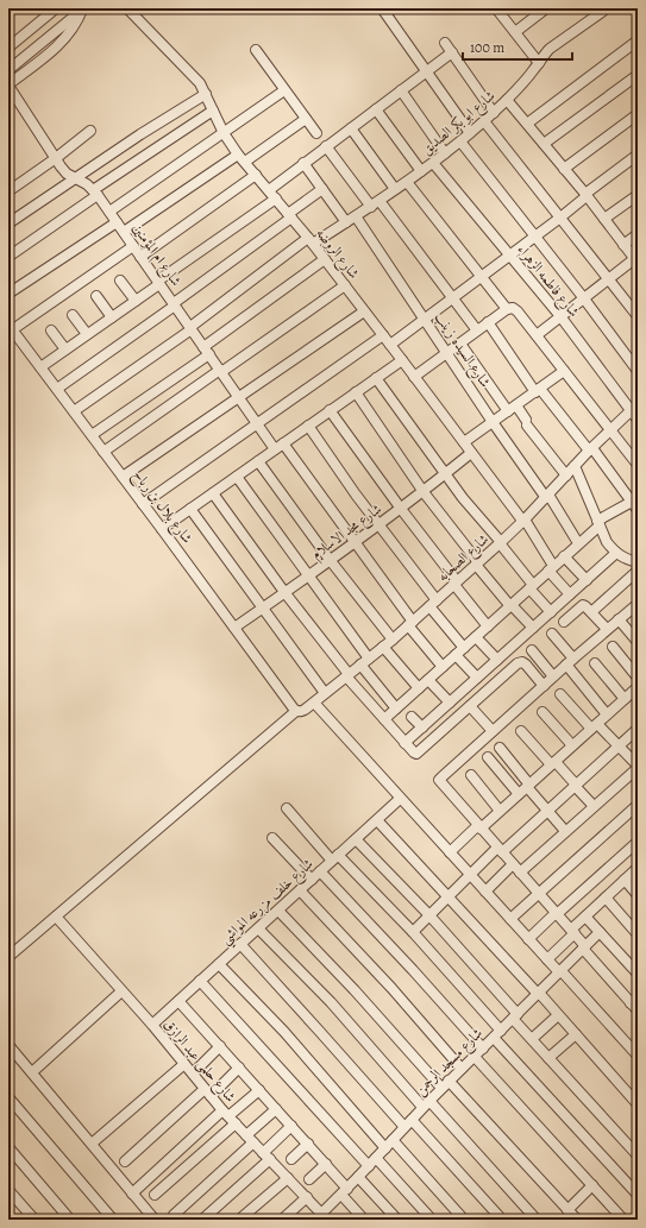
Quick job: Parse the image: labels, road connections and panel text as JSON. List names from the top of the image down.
{
  "streets": {
    "street": [
      "شارع ابو بكر الصديق",
      "شارع الروضه",
      "شارع ام المؤمنين",
      "شارع فاطمه الزهراء",
      "شارع السيده زينب",
      "شارع بلال بن رباح",
      "شارع مجد الاسلام",
      "شارع الصحابه",
      "شارع خلف مزرعه المواشي",
      "شارع حلمى عبد الرازق",
      "شارع مسجد الرحمن"
    ]
  },
  "crossings": [
    ["شارع ابو بكر الصديق", "شارع الروضه"],
    ["شارع ابو بكر الصديق", "شارع ام المؤمنين"],
    ["شارع ابو بكر الصديق", "شارع فاطمه الزهراء"],
    ["شارع ابو بكر الصديق", "شارع السيده زينب"],
    ["شارع ابو بكر الصديق", "شارع بلال بن رباح"],
    ["شارع الروضه", "شارع مجد الاسلام"],
    ["شارع الروضه", "شارع الصحابه"],
    ["شارع فاطمه الزهراء", "شارع الصحابه"],
    ["شارع السيده زينب", "شارع الصحابه"],
    ["شارع بلال بن رباح", "شارع مجد الاسلام"],
    ["شارع بلال بن رباح", "شارع الصحابه"],
    ["شارع الصحابه", "شارع حلمى عبد الرازق"],
    ["شارع خلف مزرعه المواشي", "شارع حلمى عبد الرازق"],
    ["شارع حلمى عبد الرازق", "شارع مسجد الرحمن"]
  ],
  "scale_bar": "100 m"
}
